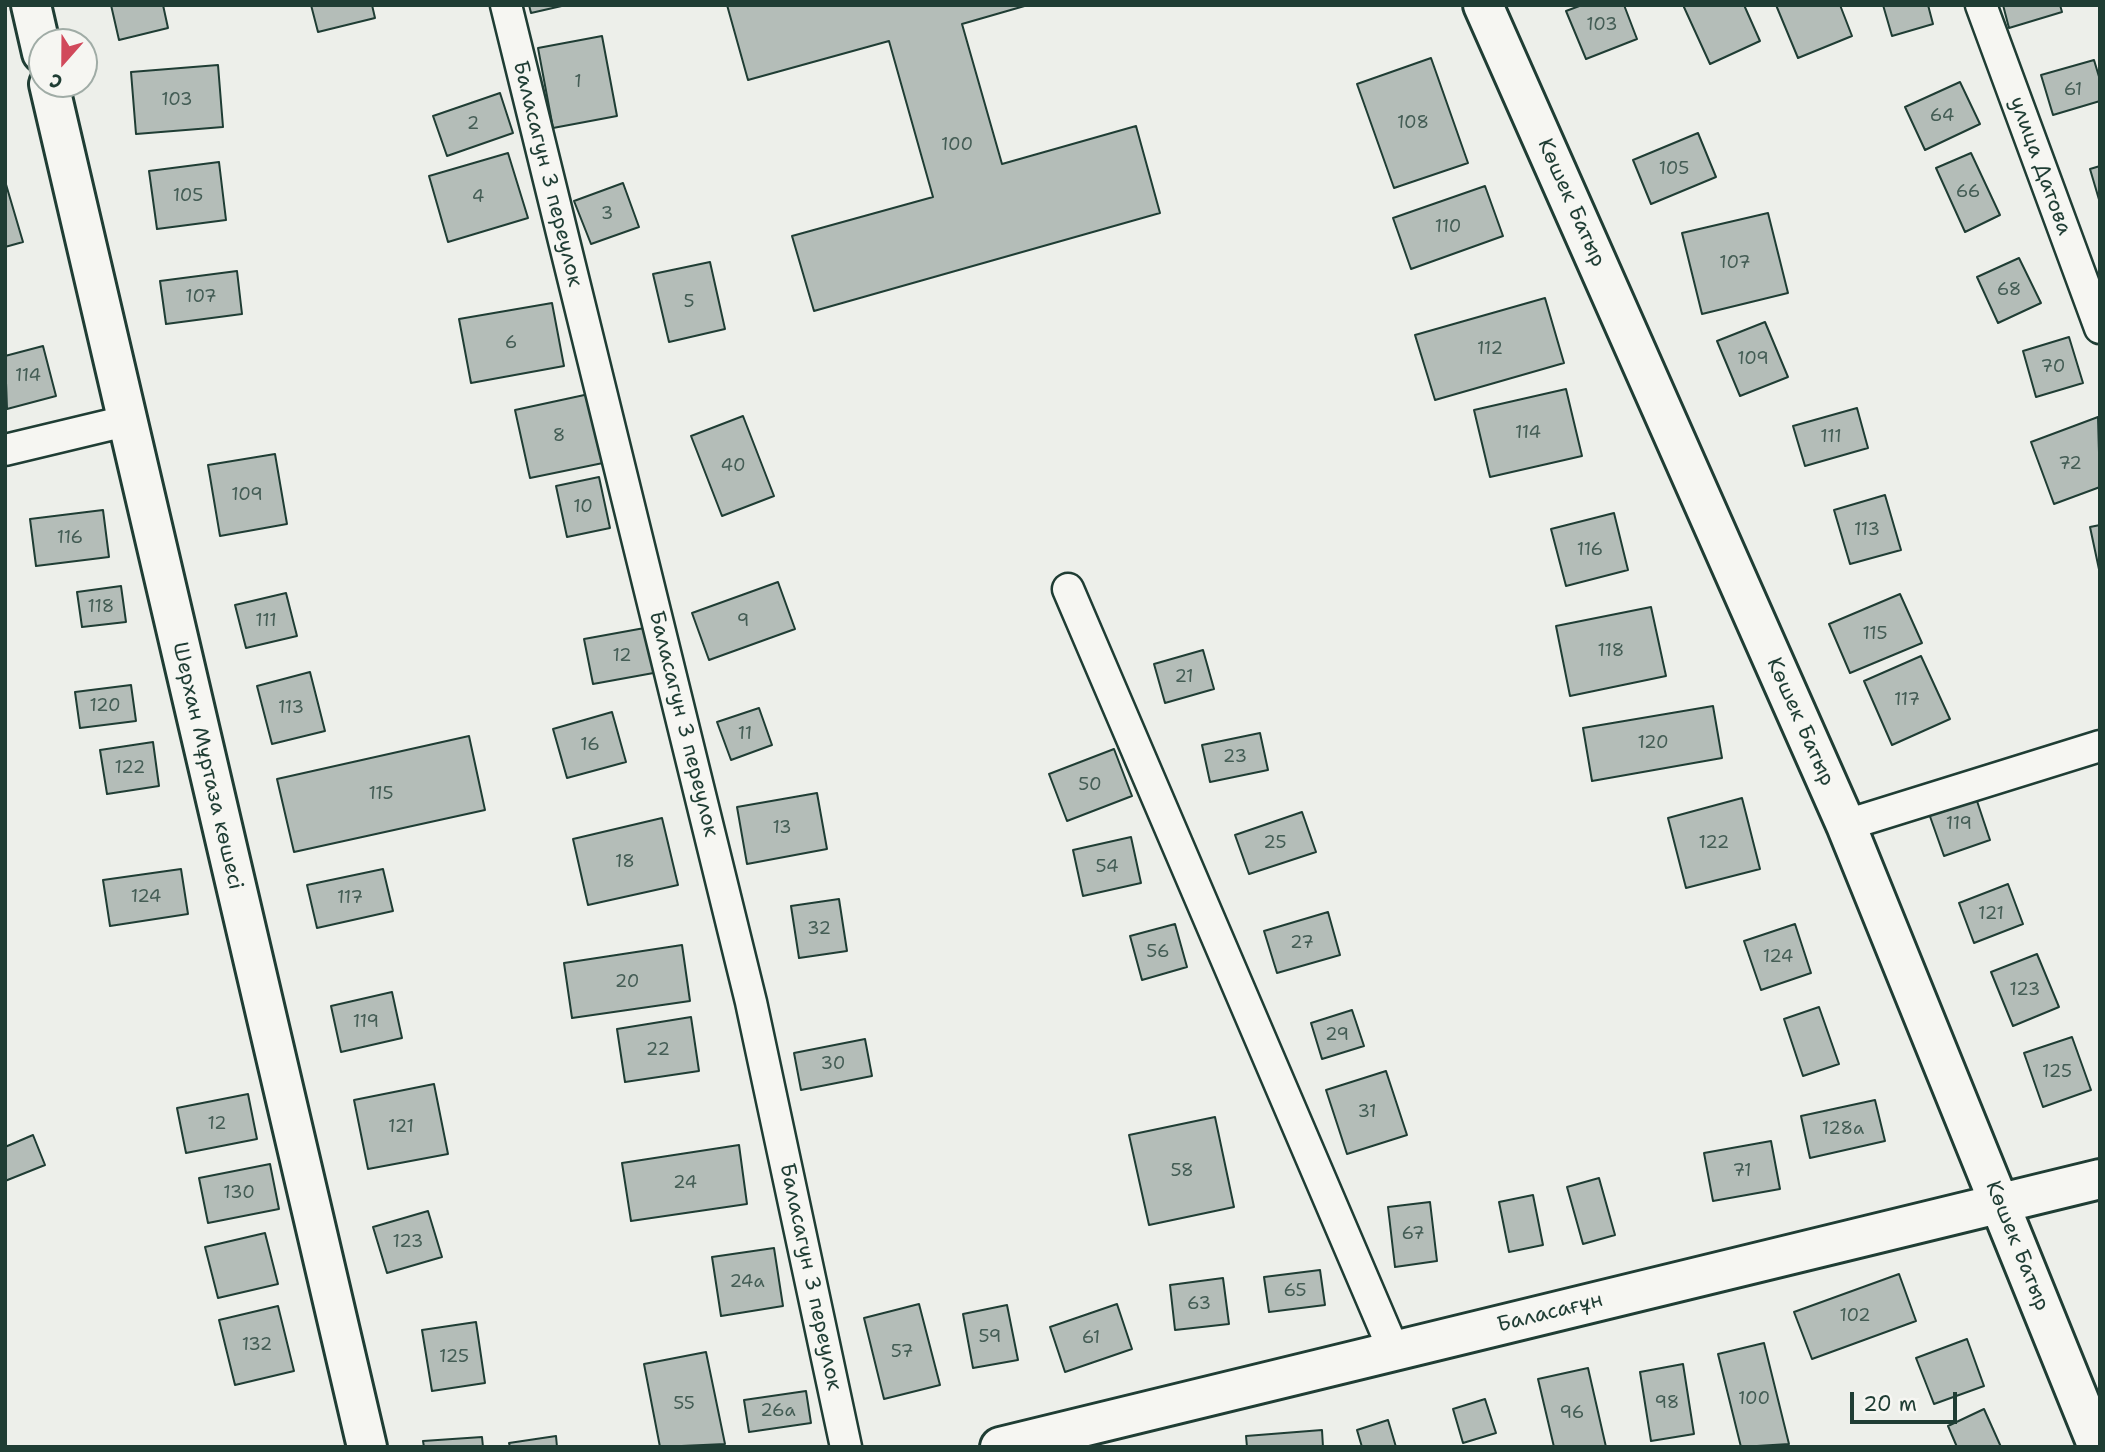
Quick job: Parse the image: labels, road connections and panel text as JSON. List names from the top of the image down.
{
  "streets": {
    "street": [
      "улица Датова",
      "Баласагун 3 переулок",
      "Көшек Батыр",
      "Шерхан Мұртаза көшесі",
      "Баласағұн"
    ]
  },
  "crossings": [
    ["Көшек Батыр", "Баласағұн"]
  ],
  "house_numbers": [
    "103",
    "1",
    "61",
    "103",
    "64",
    "108",
    "2",
    "100",
    "105",
    "66",
    "105",
    "4",
    "3",
    "110",
    "107",
    "68",
    "107",
    "5",
    "6",
    "112",
    "109",
    "70",
    "114",
    "114",
    "8",
    "111",
    "72",
    "40",
    "109",
    "10",
    "113",
    "116",
    "116",
    "118",
    "111",
    "9",
    "115",
    "118",
    "12",
    "21",
    "117",
    "120",
    "113",
    "11",
    "120",
    "16",
    "23",
    "122",
    "50",
    "115",
    "119",
    "13",
    "25",
    "122",
    "18",
    "54",
    "124",
    "117",
    "121",
    "32",
    "27",
    "56",
    "124",
    "20",
    "123",
    "119",
    "29",
    "22",
    "30",
    "125",
    "31",
    "12",
    "121",
    "128а",
    "58",
    "71",
    "24",
    "130",
    "67",
    "123",
    "24а",
    "65",
    "63",
    "102",
    "59",
    "61",
    "132",
    "57",
    "125",
    "100",
    "98",
    "55",
    "26а",
    "96"
  ],
  "scale_bar": "20 m",
  "north": "bottom"
}
